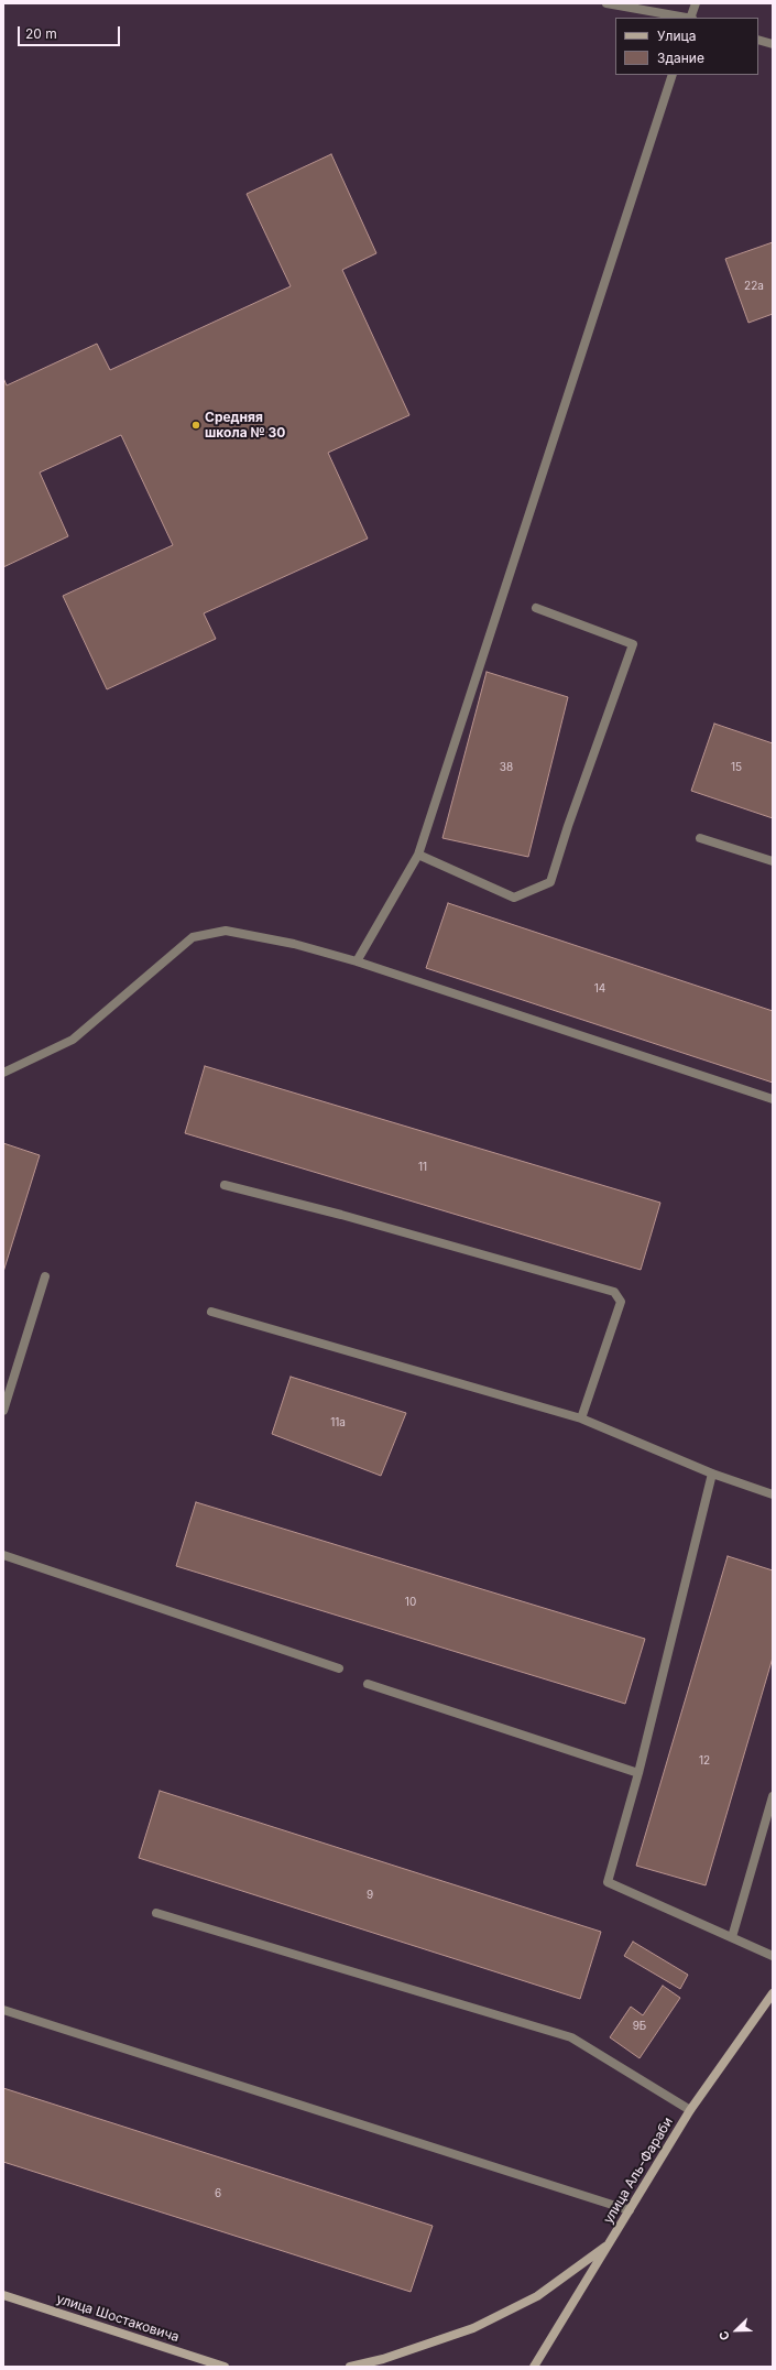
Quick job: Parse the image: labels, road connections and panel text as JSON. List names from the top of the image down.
{
  "streets": {
    "main road": ["улица Аль-Фараби", "улица Шостаковича"]
  },
  "places": ["Средняя школа № 30"],
  "house_numbers": [
    "22а",
    "38",
    "15",
    "14",
    "11",
    "11а",
    "10",
    "12",
    "9",
    "9Б",
    "6"
  ],
  "legend": ["Улица", "Здание"],
  "scale_bar": "20 m",
  "north": "bottom left"
}
